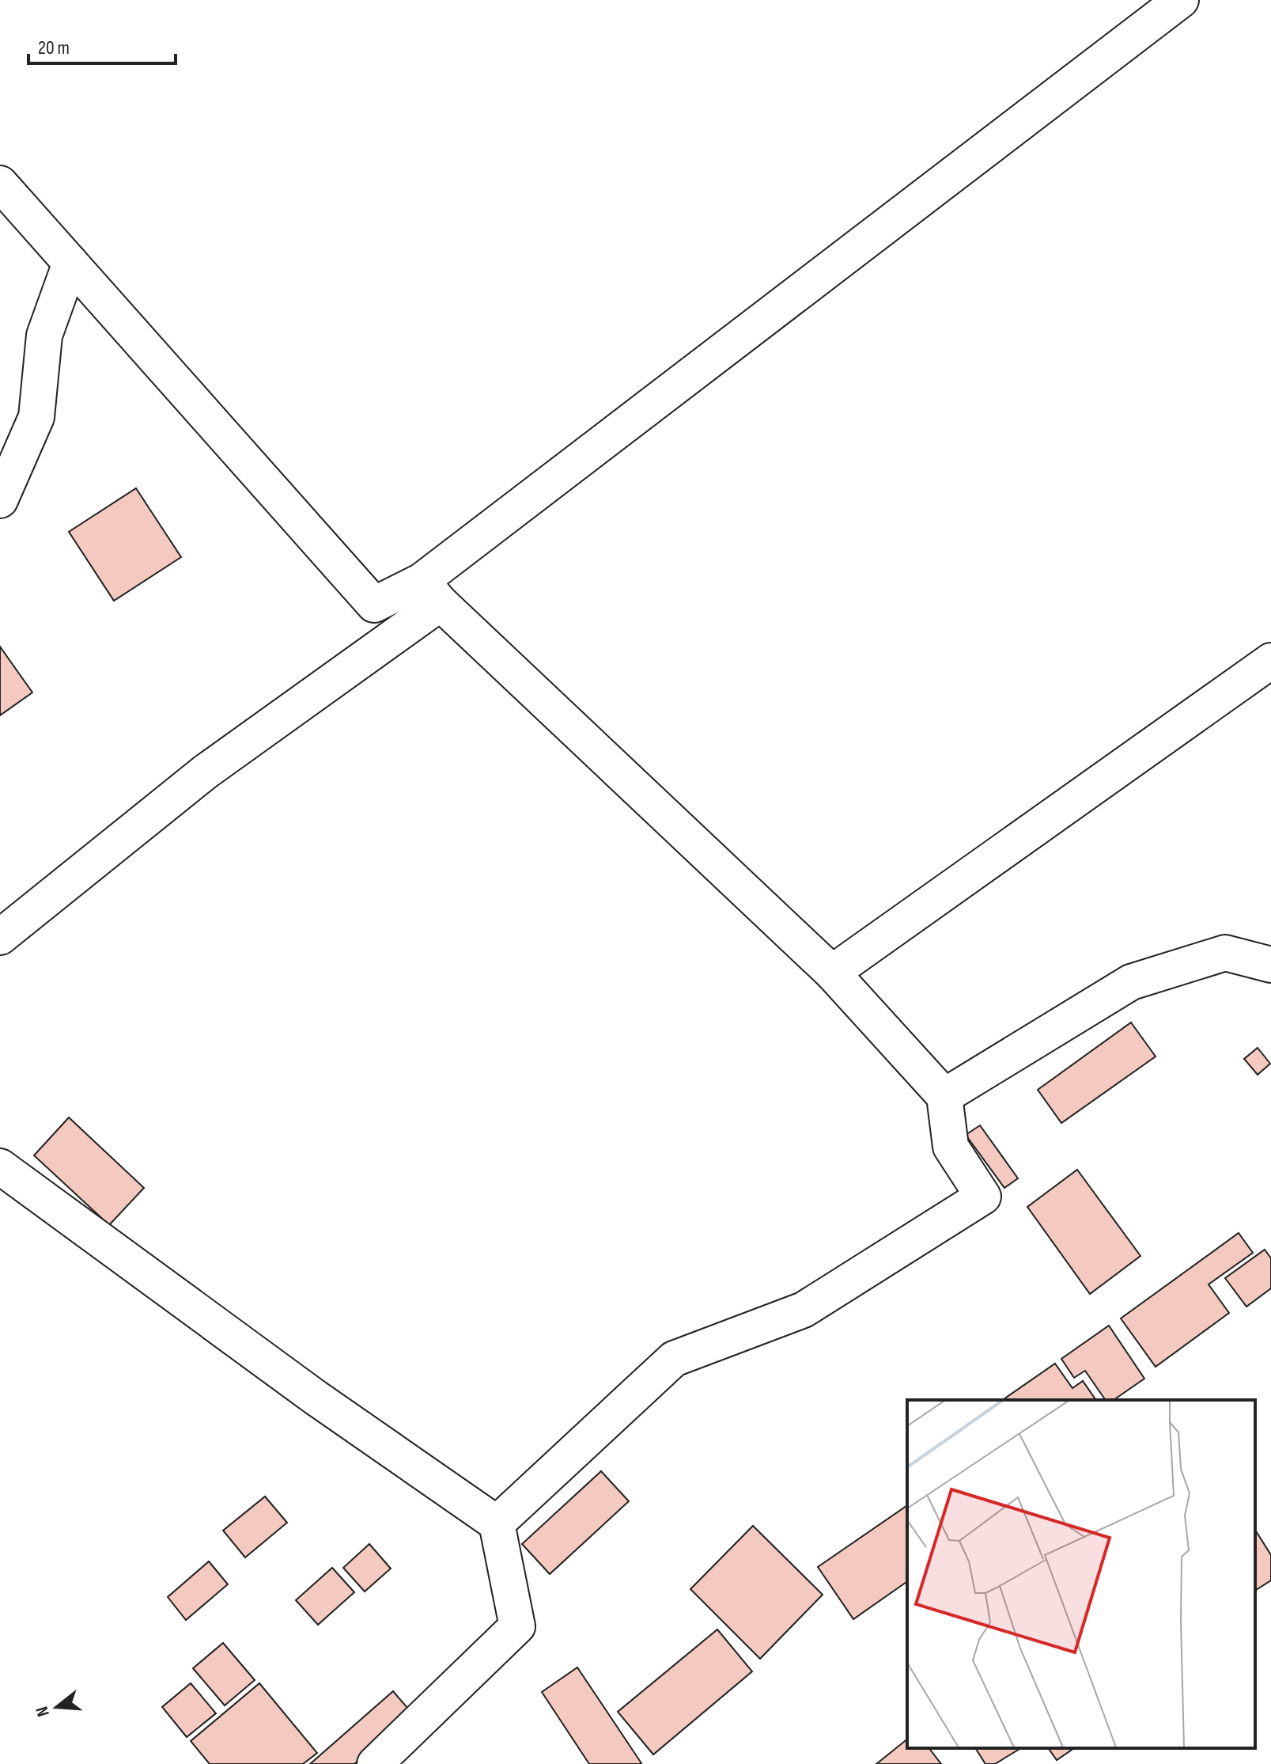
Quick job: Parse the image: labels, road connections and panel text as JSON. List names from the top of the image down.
{
  "scale_bar": "20 m",
  "north": "left"
}
